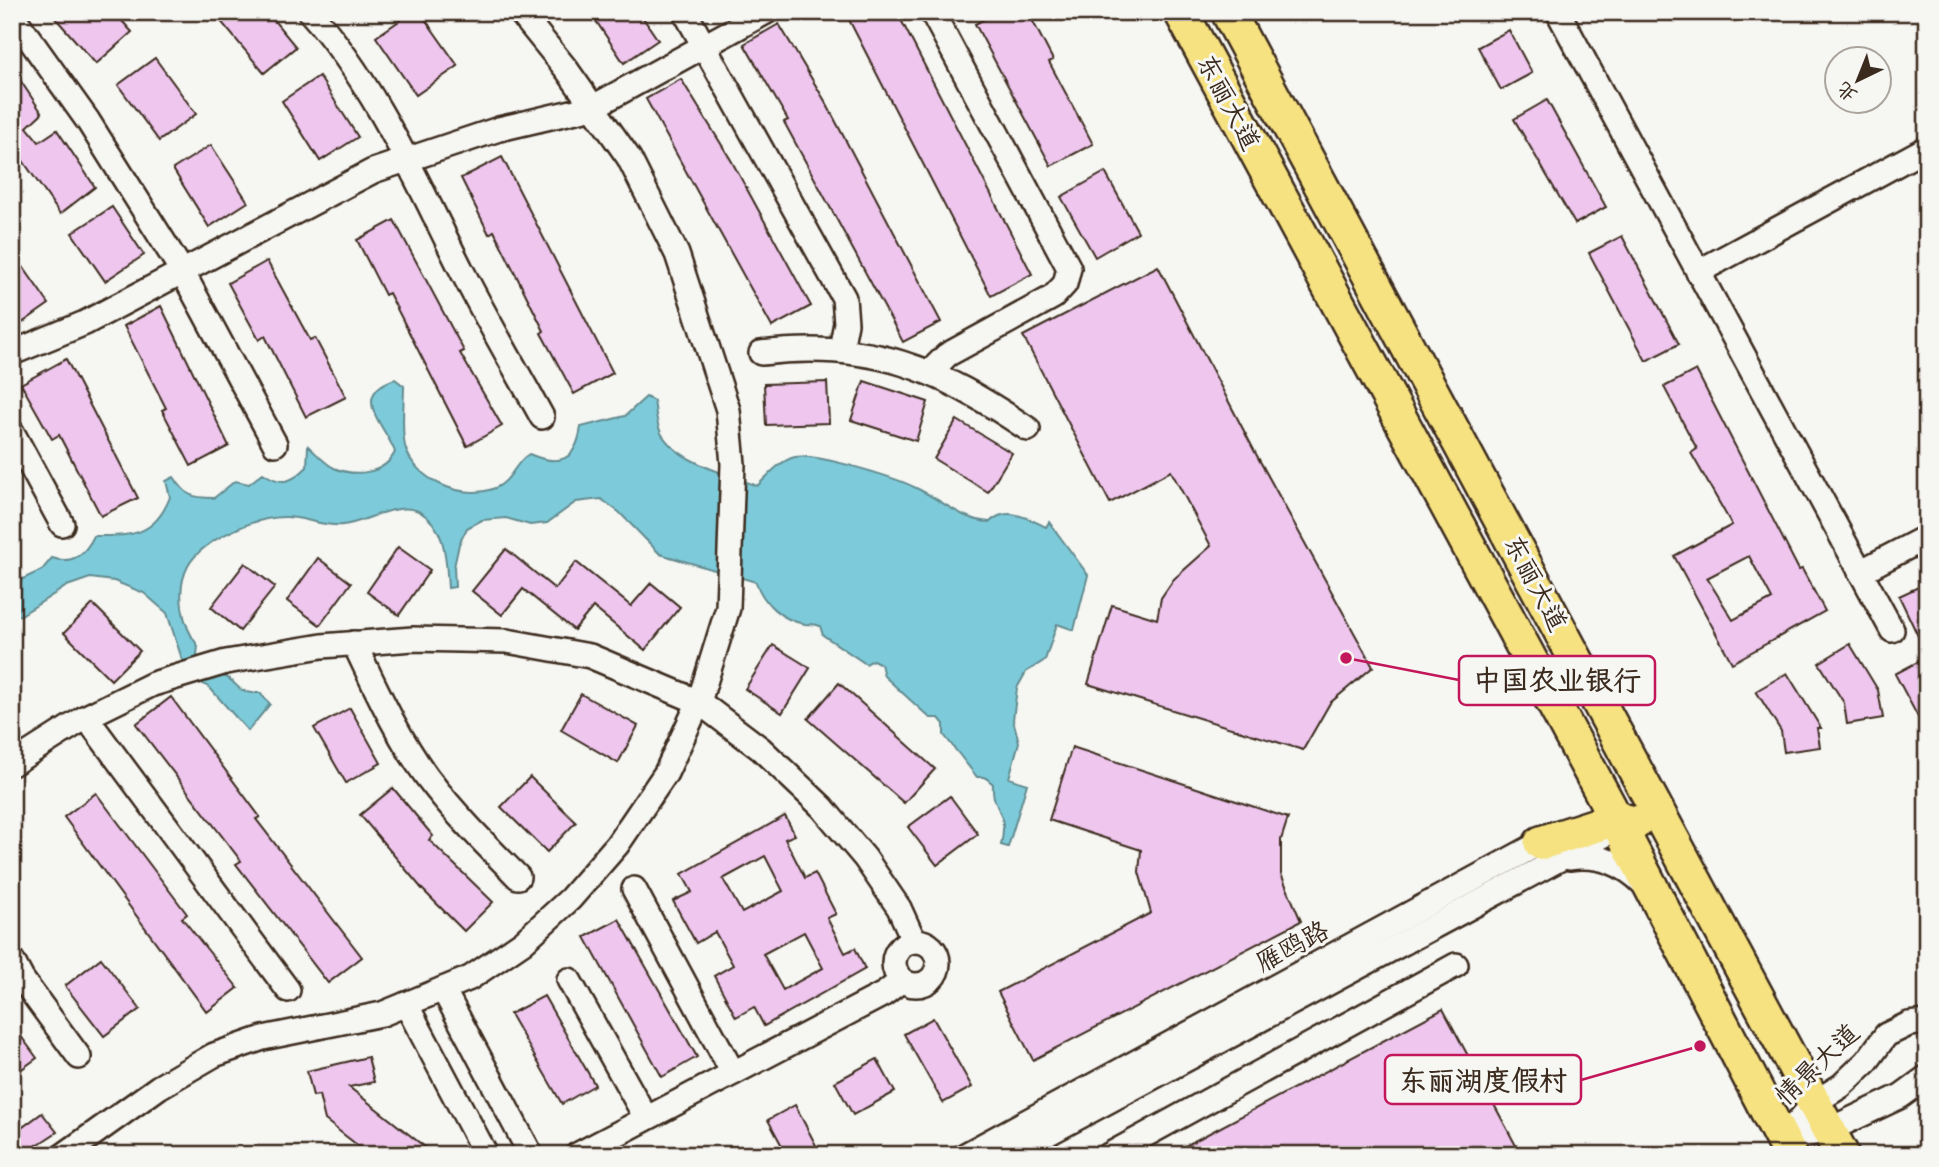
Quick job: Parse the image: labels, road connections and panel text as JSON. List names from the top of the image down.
{
  "streets": {
    "highway": ["东丽大道"],
    "street": ["雁鸥路", "情景大道"]
  },
  "crossings": [
    ["东丽大道", "情景大道"]
  ],
  "places": ["中国农业银行", "东丽湖度假村"],
  "north": "bottom left"
}
